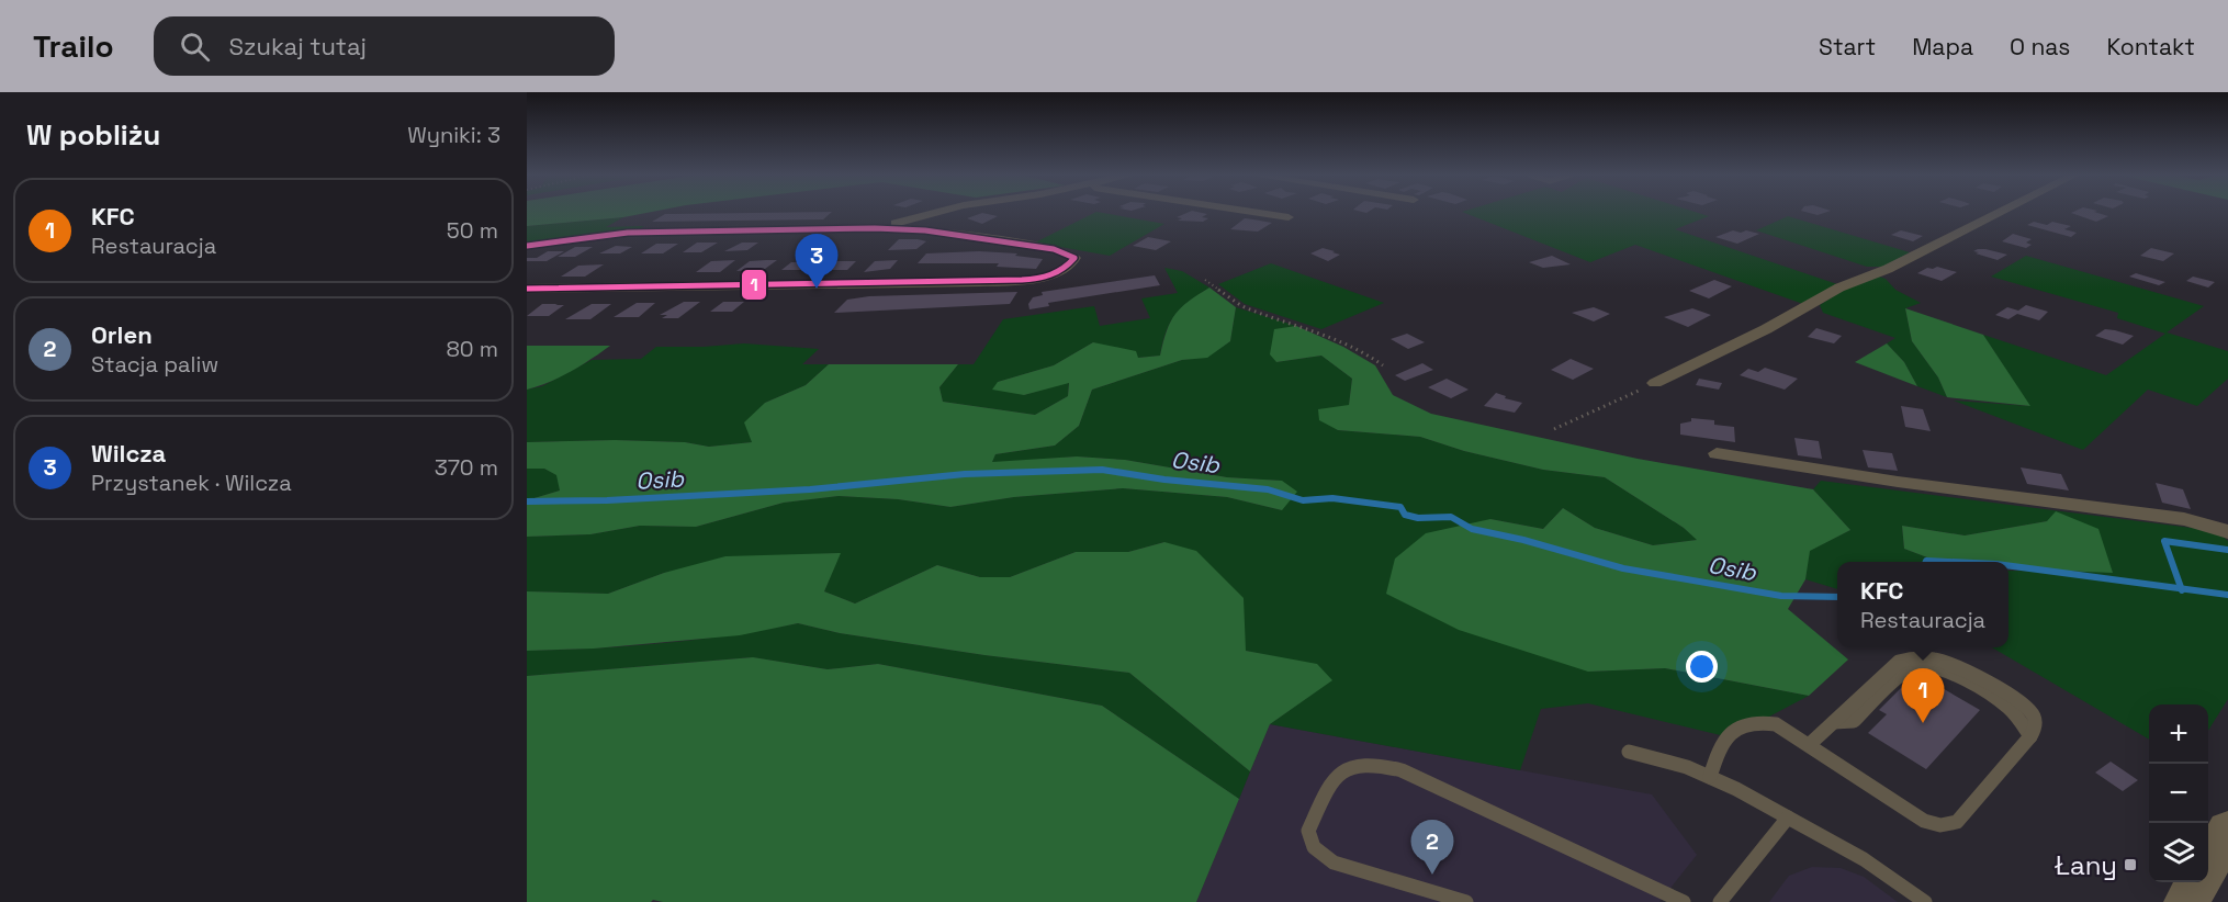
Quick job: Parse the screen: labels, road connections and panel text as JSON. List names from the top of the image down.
{
  "water": ["Osib"],
  "places": {
    "transit": ["Łany"]
  },
  "lines": ["transit line 1"],
  "page": {
    "header": "Trailo",
    "search": "Szukaj tutaj",
    "nav": [
      "Start",
      "Mapa",
      "O nas",
      "Kontakt"
    ],
    "heading": ["W pobliżu", "Wyniki: 3"],
    "list": [
      {
        "mark": "1",
        "name": "KFC",
        "note": "Restauracja",
        "value": "50 m"
      },
      {
        "mark": "2",
        "name": "Orlen",
        "note": "Stacja paliw",
        "value": "80 m"
      },
      {
        "mark": "3",
        "name": "Wilcza",
        "note": "Przystanek · Wilcza",
        "value": "370 m"
      }
    ],
    "pins": ["3", "1", "2"],
    "popup": ["KFC", "Restauracja"],
    "map_buttons": ["+", "−"]
  }
}
